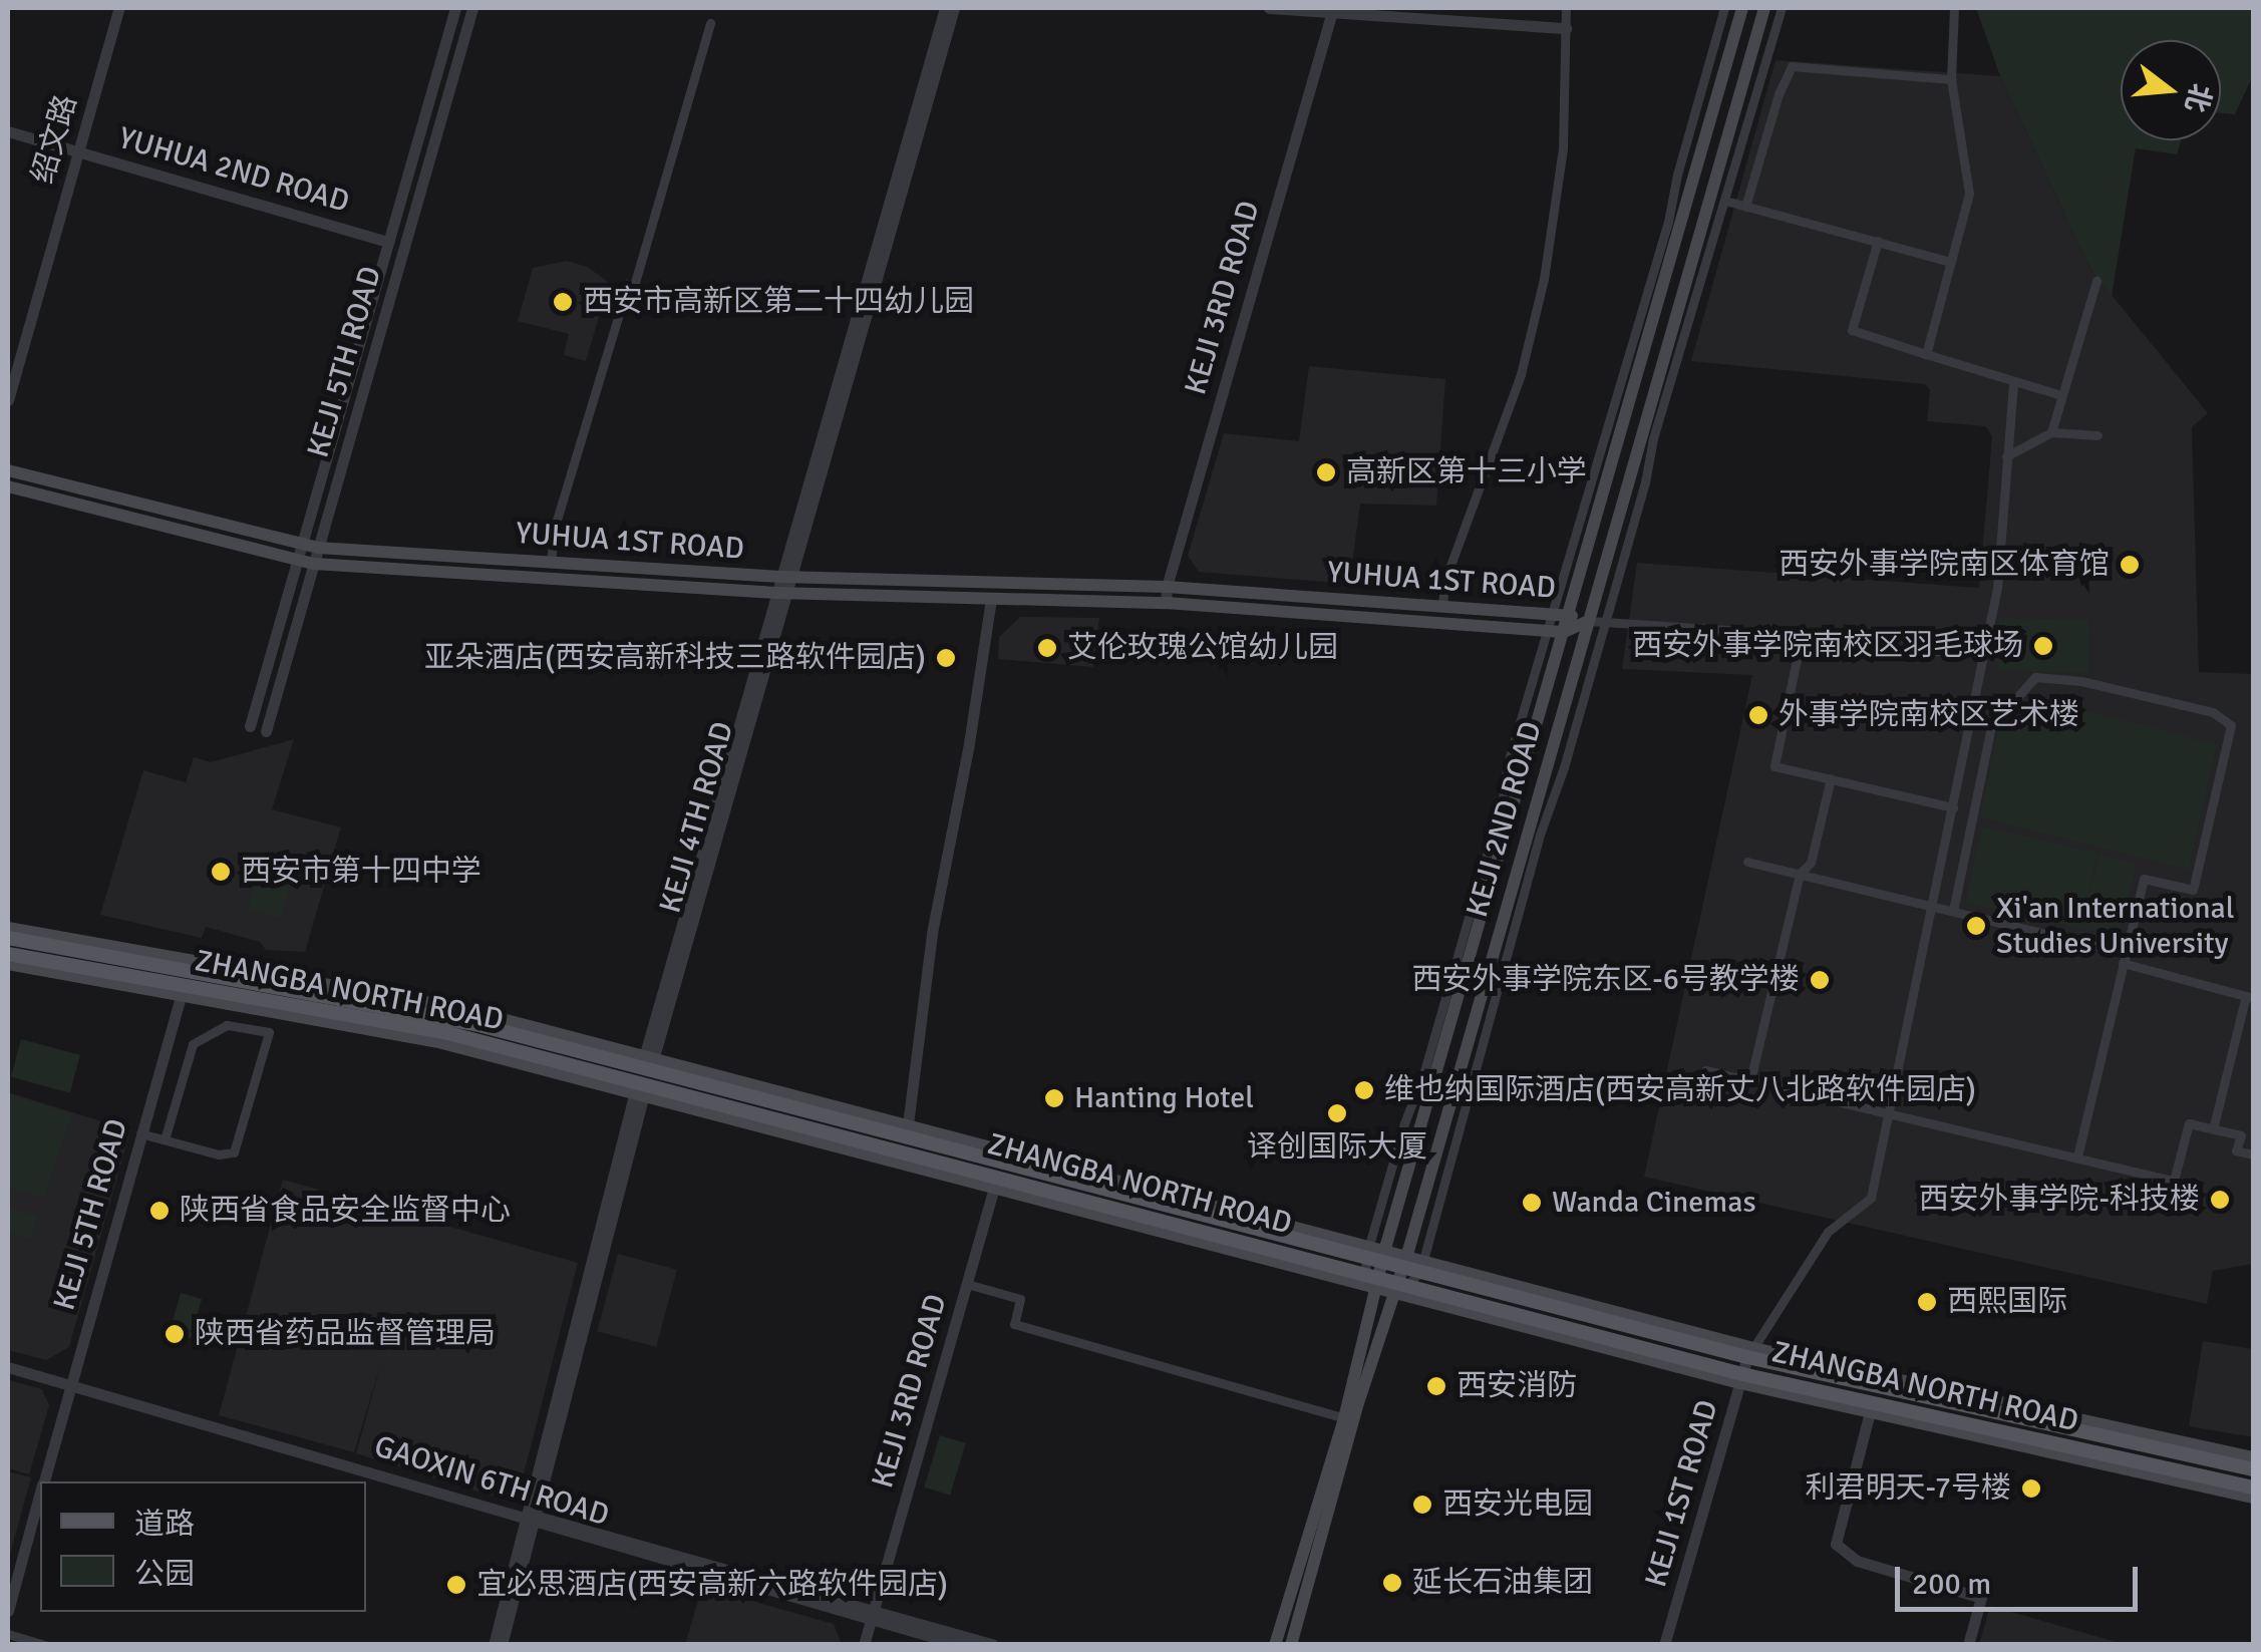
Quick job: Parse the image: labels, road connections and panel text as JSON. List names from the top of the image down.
{
  "streets": {
    "main road": ["YUHUA 1ST ROAD", "KEJI 2ND ROAD", "ZHANGBA NORTH ROAD"],
    "street": [
      "绍文路",
      "YUHUA 2ND ROAD",
      "KEJI 3RD ROAD",
      "KEJI 5TH ROAD",
      "KEJI 4TH ROAD",
      "GAOXIN 6TH ROAD",
      "KEJI 1ST ROAD"
    ]
  },
  "crossings": [
    ["绍文路", "YUHUA 2ND ROAD"],
    ["YUHUA 2ND ROAD", "KEJI 5TH ROAD"],
    ["KEJI 3RD ROAD", "YUHUA 1ST ROAD"],
    ["KEJI 3RD ROAD", "ZHANGBA NORTH ROAD"],
    ["KEJI 3RD ROAD", "GAOXIN 6TH ROAD"],
    ["KEJI 5TH ROAD", "YUHUA 1ST ROAD"],
    ["KEJI 5TH ROAD", "ZHANGBA NORTH ROAD"],
    ["KEJI 5TH ROAD", "GAOXIN 6TH ROAD"],
    ["YUHUA 1ST ROAD", "KEJI 4TH ROAD"],
    ["YUHUA 1ST ROAD", "KEJI 2ND ROAD"],
    ["KEJI 4TH ROAD", "ZHANGBA NORTH ROAD"],
    ["KEJI 4TH ROAD", "GAOXIN 6TH ROAD"],
    ["KEJI 2ND ROAD", "ZHANGBA NORTH ROAD"],
    ["ZHANGBA NORTH ROAD", "KEJI 1ST ROAD"]
  ],
  "places": [
    "西安市高新区第二十四幼儿园",
    "高新区第十三小学",
    "西安外事学院南区体育馆",
    "西安外事学院南校区羽毛球场",
    "艾伦玫瑰公馆幼儿园",
    "亚朵酒店(西安高新科技三路软件园店)",
    "外事学院南校区艺术楼",
    "西安市第十四中学",
    "Xi'an International Studies University",
    "西安外事学院东区-6号教学楼",
    "维也纳国际酒店(西安高新丈八北路软件园店)",
    "Hanting Hotel",
    "译创国际大厦",
    "西安外事学院-科技楼",
    "Wanda Cinemas",
    "陕西省食品安全监督中心",
    "西熙国际",
    "陕西省药品监督管理局",
    "西安消防",
    "利君明天-7号楼",
    "西安光电园",
    "延长石油集团",
    "宜必思酒店(西安高新六路软件园店)"
  ],
  "legend": ["道路", "公园"],
  "scale_bar": "200 m",
  "north": "right"
}
